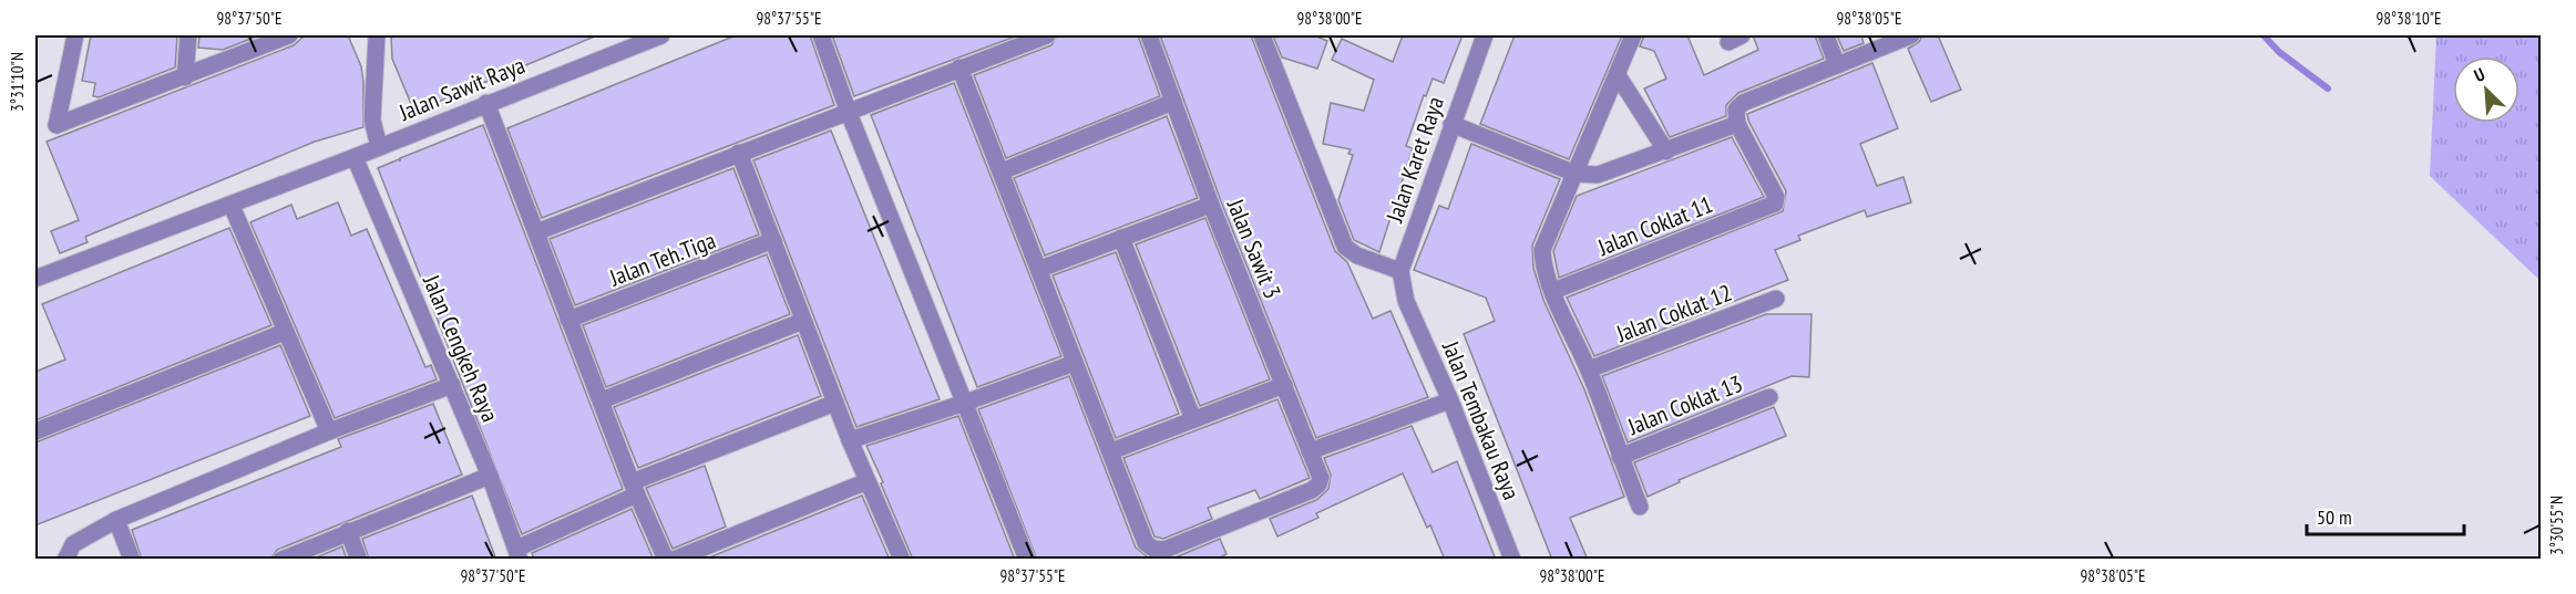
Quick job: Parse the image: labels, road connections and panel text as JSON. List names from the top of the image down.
{
  "streets": {
    "street": [
      "Jalan Sawit Raya",
      "Jalan Karet Raya",
      "Jalan Coklat 11",
      "Jalan Sawit 3",
      "Jalan Teh.Tiga",
      "Jalan Coklat 12",
      "Jalan Cengkeh Raya",
      "Jalan Coklat 13",
      "Jalan Tembakau Raya"
    ]
  },
  "crossings": [
    ["Jalan Sawit Raya", "Jalan Cengkeh Raya"],
    ["Jalan Karet Raya", "Jalan Tembakau Raya"]
  ],
  "scale_bar": "50 m",
  "north": "top left",
  "coordinates": [
    "98°37'50\"E",
    "98°37'55\"E",
    "98°38'00\"E",
    "98°38'05\"E",
    "98°38'10\"E",
    "3°31'10\"N",
    "3°30'55\"N"
  ]
}
